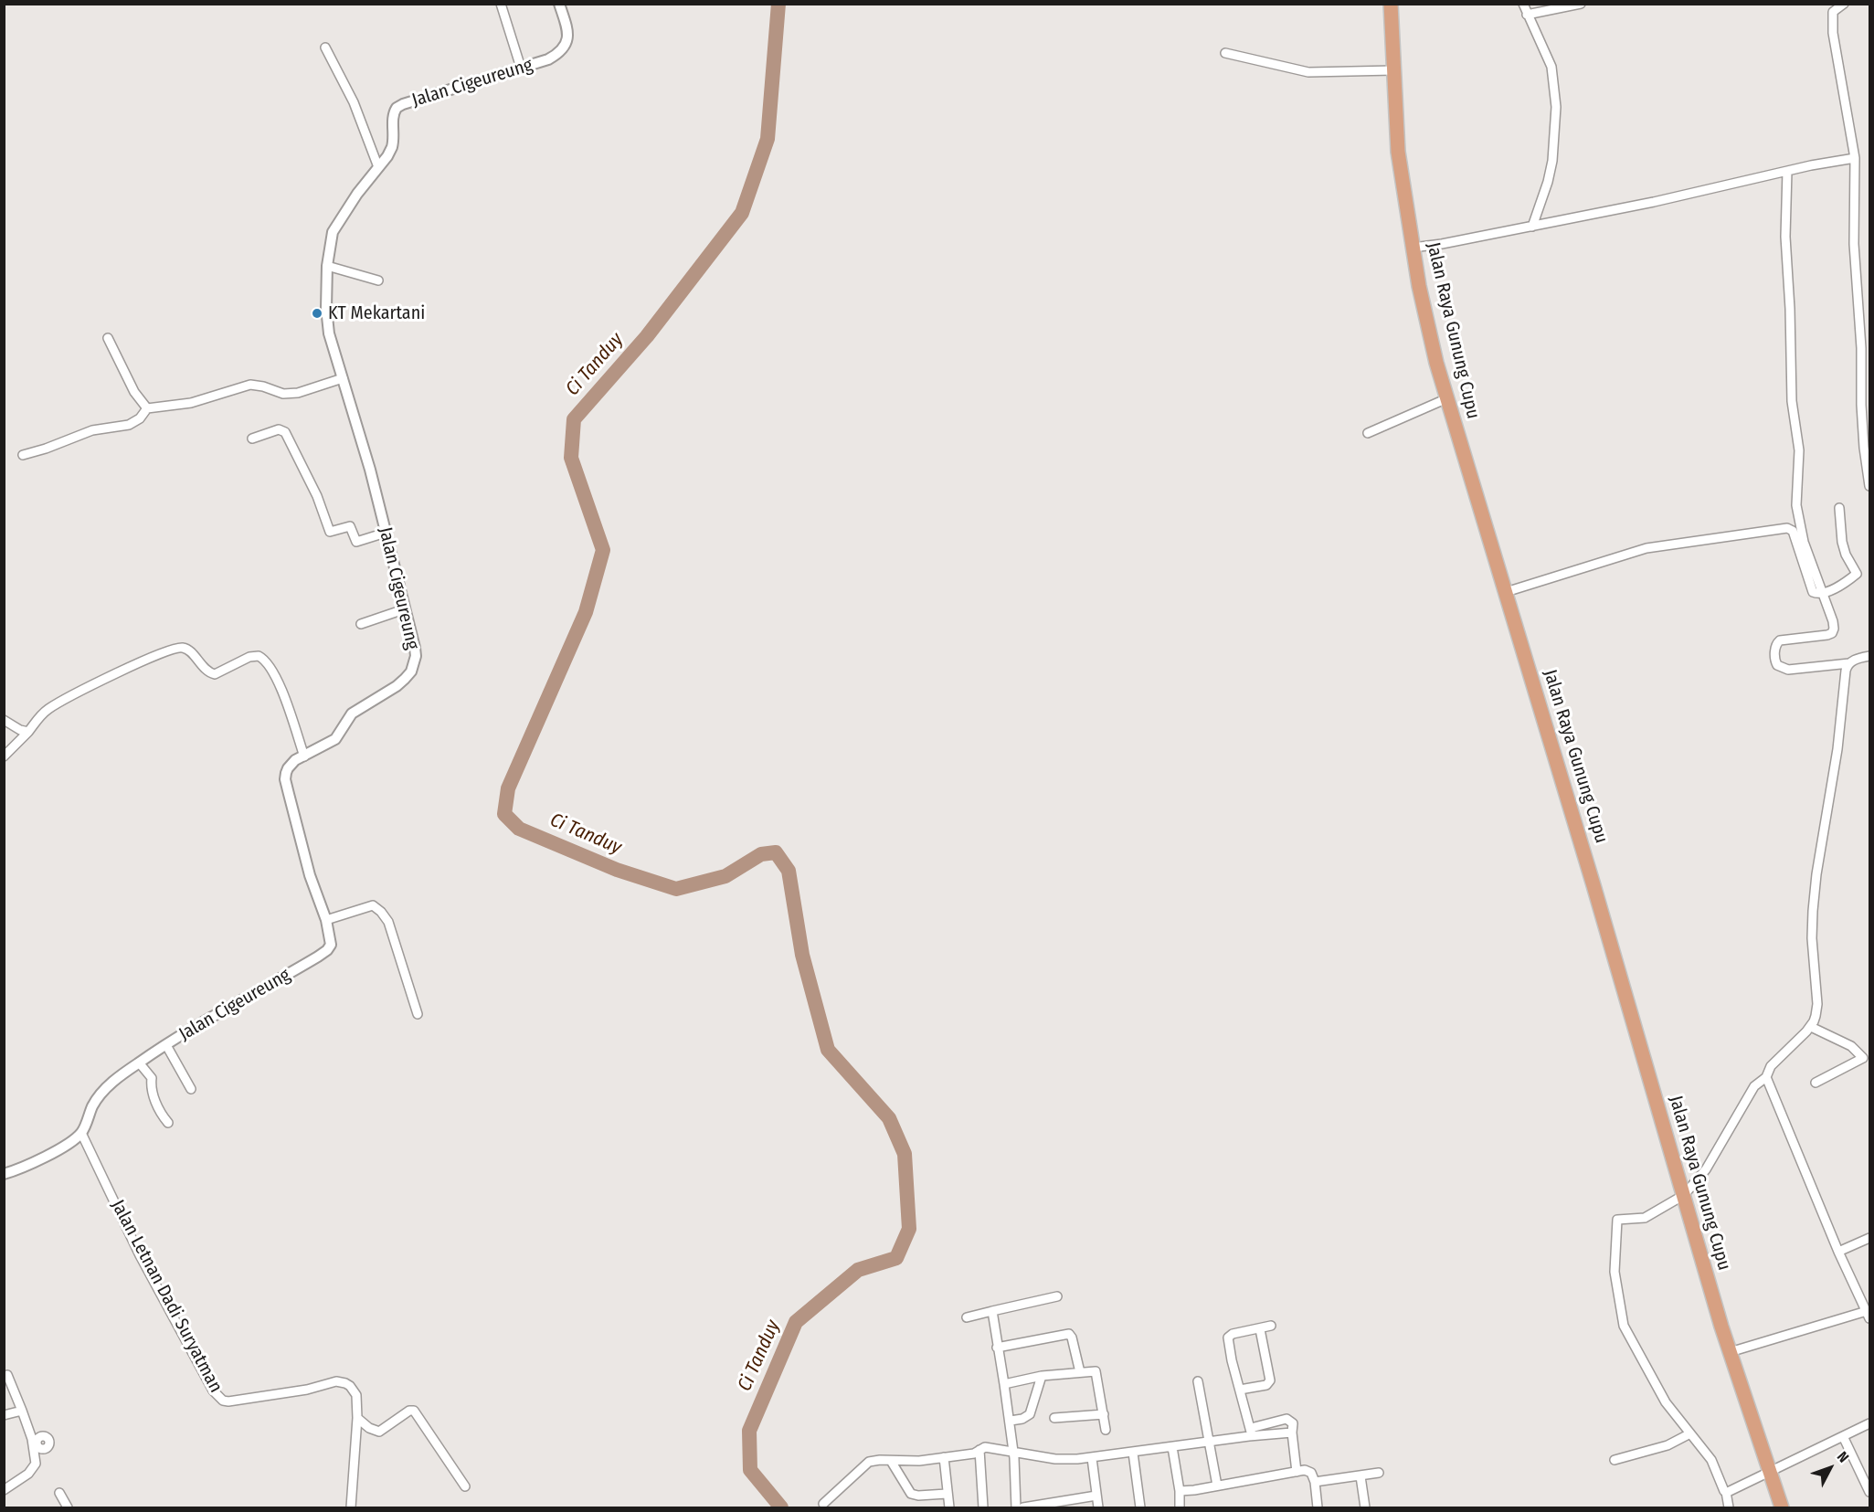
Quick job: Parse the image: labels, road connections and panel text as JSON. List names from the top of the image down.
{
  "streets": {
    "highway": ["Jalan Raya Gunung Cupu"],
    "street": ["Jalan Cigeureung", "Jalan Letnan Dadi Suryatman"]
  },
  "crossings": [
    ["Jalan Cigeureung", "Jalan Letnan Dadi Suryatman"]
  ],
  "water": ["Ci Tanduy"],
  "places": ["KT Mekartani"],
  "north": "top right"
}
